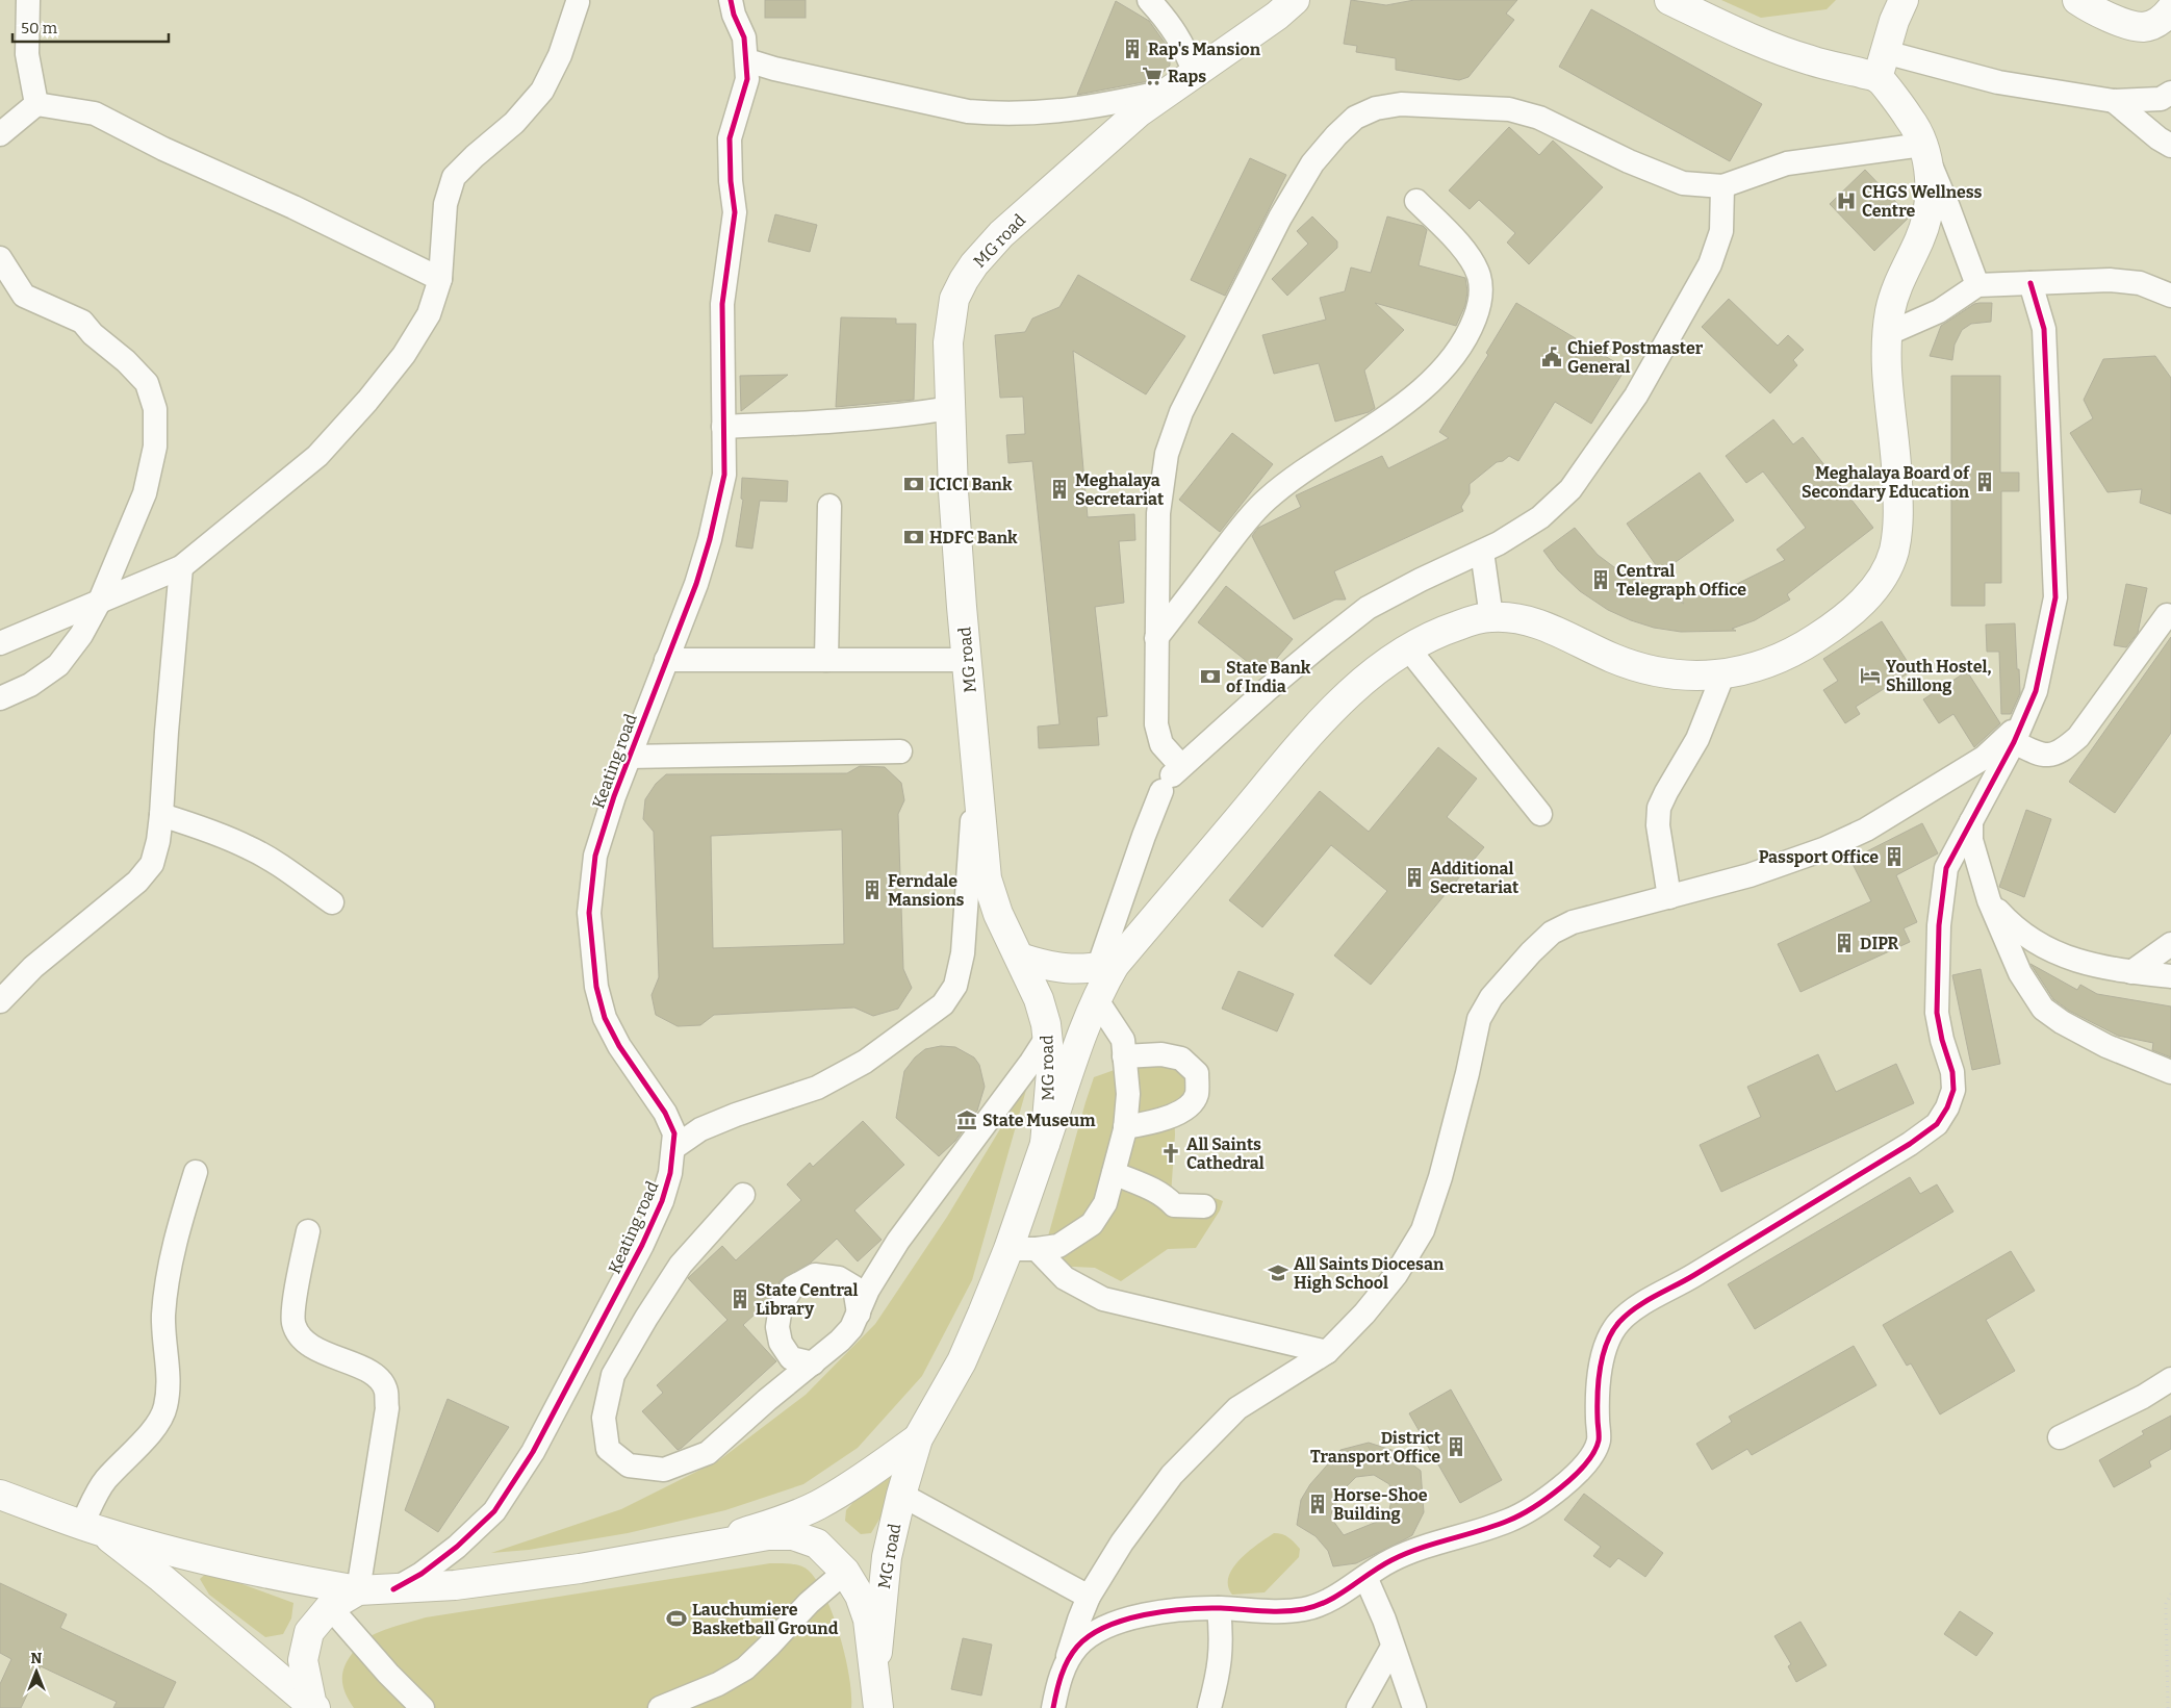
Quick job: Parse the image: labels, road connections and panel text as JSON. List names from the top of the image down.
{
  "streets": {
    "main road": ["MG road"],
    "street": ["Keating road"]
  },
  "places": {
    "building": [
      "Rap's Mansion",
      "Meghalaya Board of Secondary Education",
      "Meghalaya Secretariat",
      "Central Telegraph Office",
      "Passport Office",
      "Additional Secretariat",
      "Ferndale Mansions",
      "DIPR",
      "State Central Library",
      "District Transport Office",
      "Horse-Shoe Building"
    ],
    "supermarket": ["Raps"],
    "hospital": ["CHGS Wellness Centre"],
    "public building": ["Chief Postmaster General"],
    "bank": ["ICICI Bank", "HDFC Bank", "State Bank of India"],
    "hotel": ["Youth Hostel, Shillong"],
    "museum": ["State Museum"],
    "church": ["All Saints Cathedral"],
    "school or university": ["All Saints Diocesan High School"],
    "sports": ["Lauchumiere Basketball Ground"]
  },
  "scale_bar": "50 m",
  "north": "top"
}
